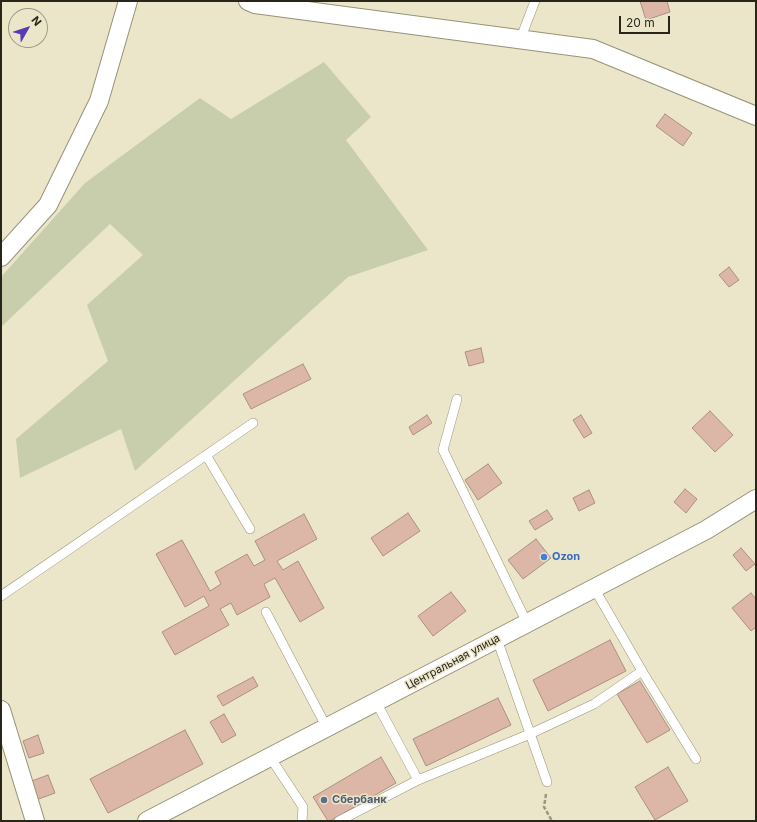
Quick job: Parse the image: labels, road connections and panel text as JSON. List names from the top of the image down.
{
  "streets": {
    "street": ["Центральная улица"]
  },
  "places": ["Ozon", "Сбербанк"],
  "scale_bar": "20 m",
  "north": "top right"
}
